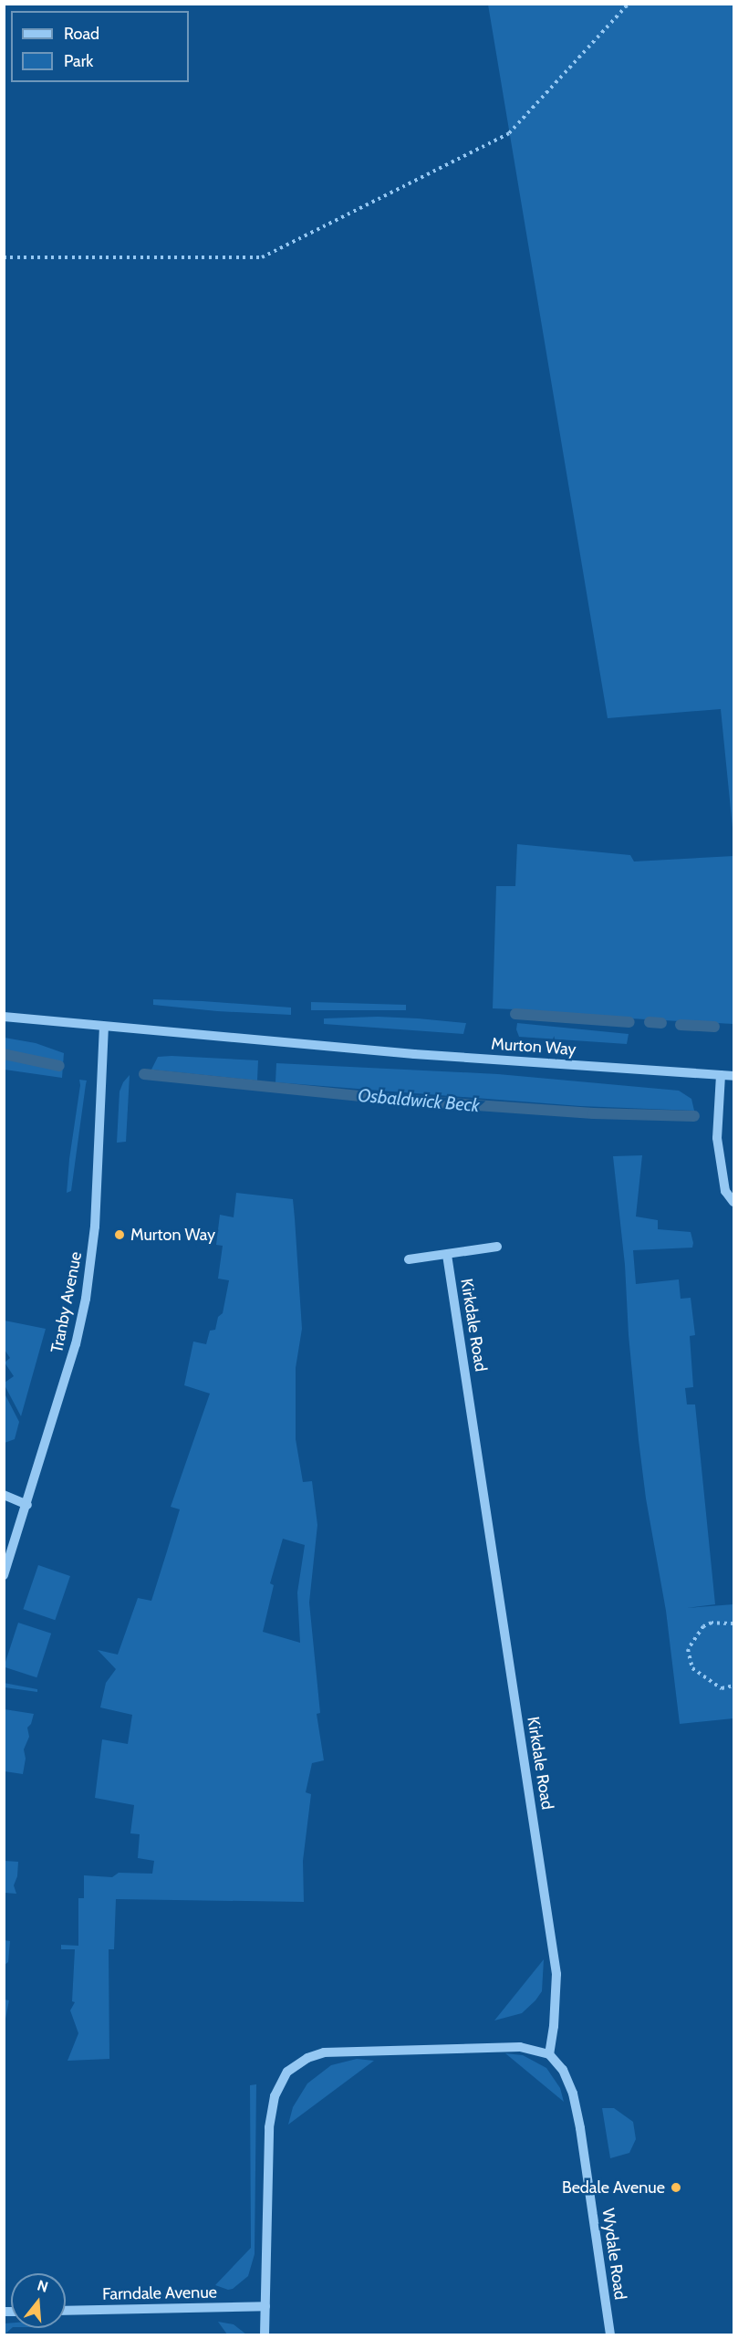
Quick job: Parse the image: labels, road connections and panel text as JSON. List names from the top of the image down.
{
  "streets": {
    "street": [
      "Murton Way",
      "Tranby Avenue",
      "Kirkdale Road",
      "Wydale Road",
      "Farndale Avenue"
    ]
  },
  "crossings": [
    ["Murton Way", "Tranby Avenue"],
    ["Kirkdale Road", "Wydale Road"]
  ],
  "water": ["Osbaldwick Beck"],
  "places": ["Murton Way", "Bedale Avenue"],
  "legend": ["Road", "Park"],
  "north": "top"
}
